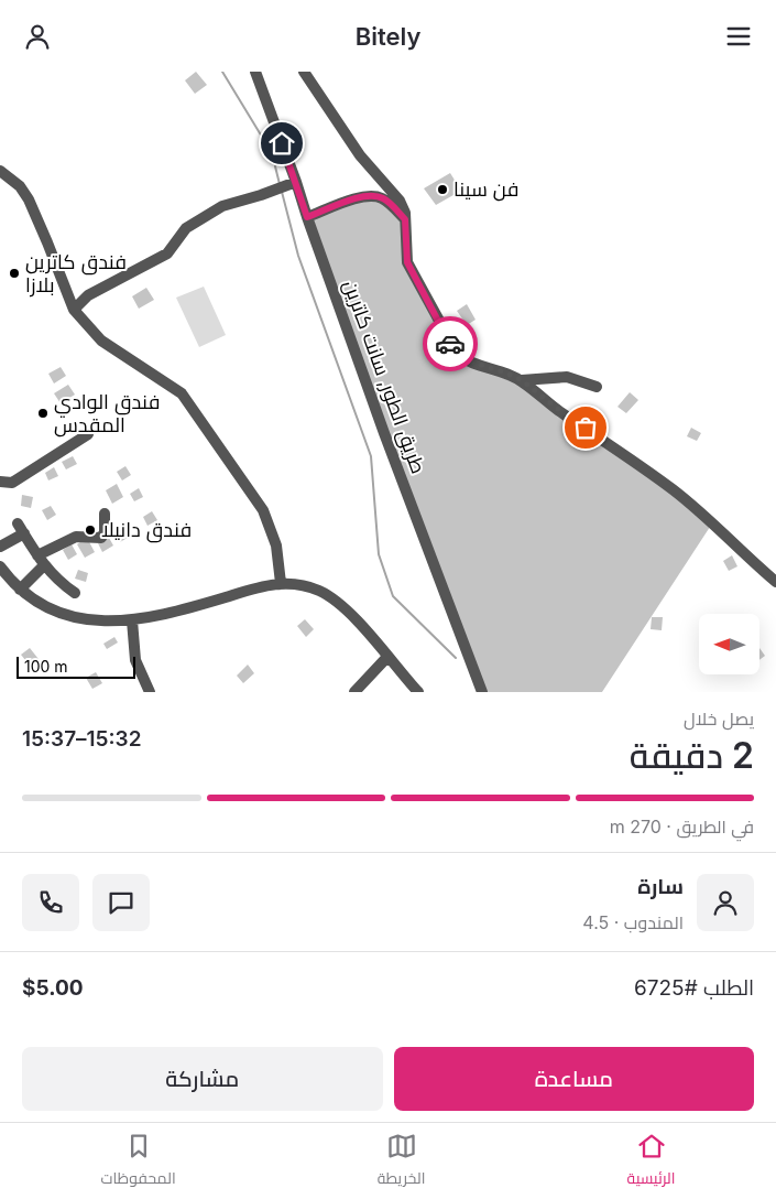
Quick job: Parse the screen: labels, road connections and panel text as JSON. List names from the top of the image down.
{
  "streets": {
    "street": ["طريق الطور, سانت كاترين"]
  },
  "places": [
    "فن سينا",
    "فندق كاترين بلازا",
    "فندق الوادي المقدس",
    "فندق دانيلا"
  ],
  "scale_bar": "100 m",
  "north": "left",
  "page": {
    "header": "Bitely",
    "scale": "100 m",
    "heading": ["2 دقيقة", "يصل خلال", "15:32–15:37"],
    "panel": [
      "سارة",
      "المندوب · 4.5",
      "الطلب #6725",
      "$5.00"
    ],
    "bar": "في الطريق · 270 m",
    "buttons": ["مساعدة", "مشاركة"],
    "tabs": ["الرئيسية", "الخريطة", "المحفوظات"]
  }
}
